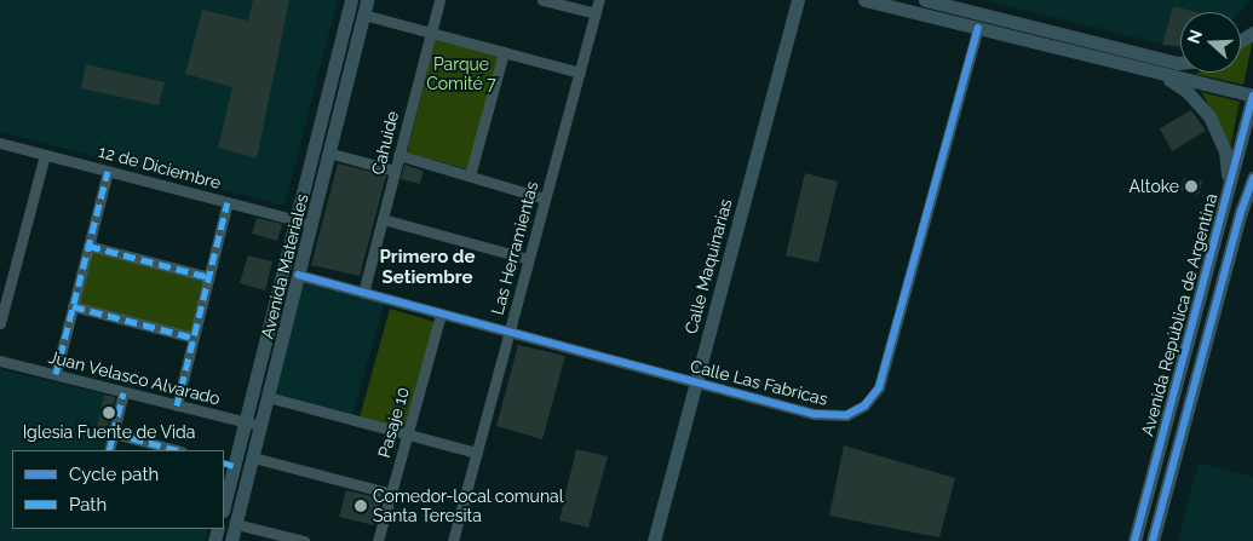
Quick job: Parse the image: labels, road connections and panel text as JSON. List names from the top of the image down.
{
  "streets": {
    "main road": ["Avenida Materiales", "Calle Maquinarias", "Avenida República de Argentina"],
    "street": [
      "Cahuide",
      "12 de Diciembre",
      "Las Herramientas",
      "Juan Velasco Alvarado",
      "Calle Las Fabricas",
      "Pasaje 10"
    ]
  },
  "crossings": [
    ["Cahuide", "Calle Las Fabricas"],
    ["12 de Diciembre", "Avenida Materiales"],
    ["Las Herramientas", "Calle Las Fabricas"],
    ["Avenida Materiales", "Juan Velasco Alvarado"],
    ["Avenida Materiales", "Calle Las Fabricas"],
    ["Calle Maquinarias", "Calle Las Fabricas"],
    ["Calle Las Fabricas", "Pasaje 10"]
  ],
  "districts": ["Primero de Setiembre"],
  "parks": ["Parque Comité 7"],
  "places": ["Altoke", "Iglesia Fuente de Vida", "Comedor-local comunal Santa Teresita"],
  "legend": ["Cycle path", "Path"],
  "north": "left"
}
